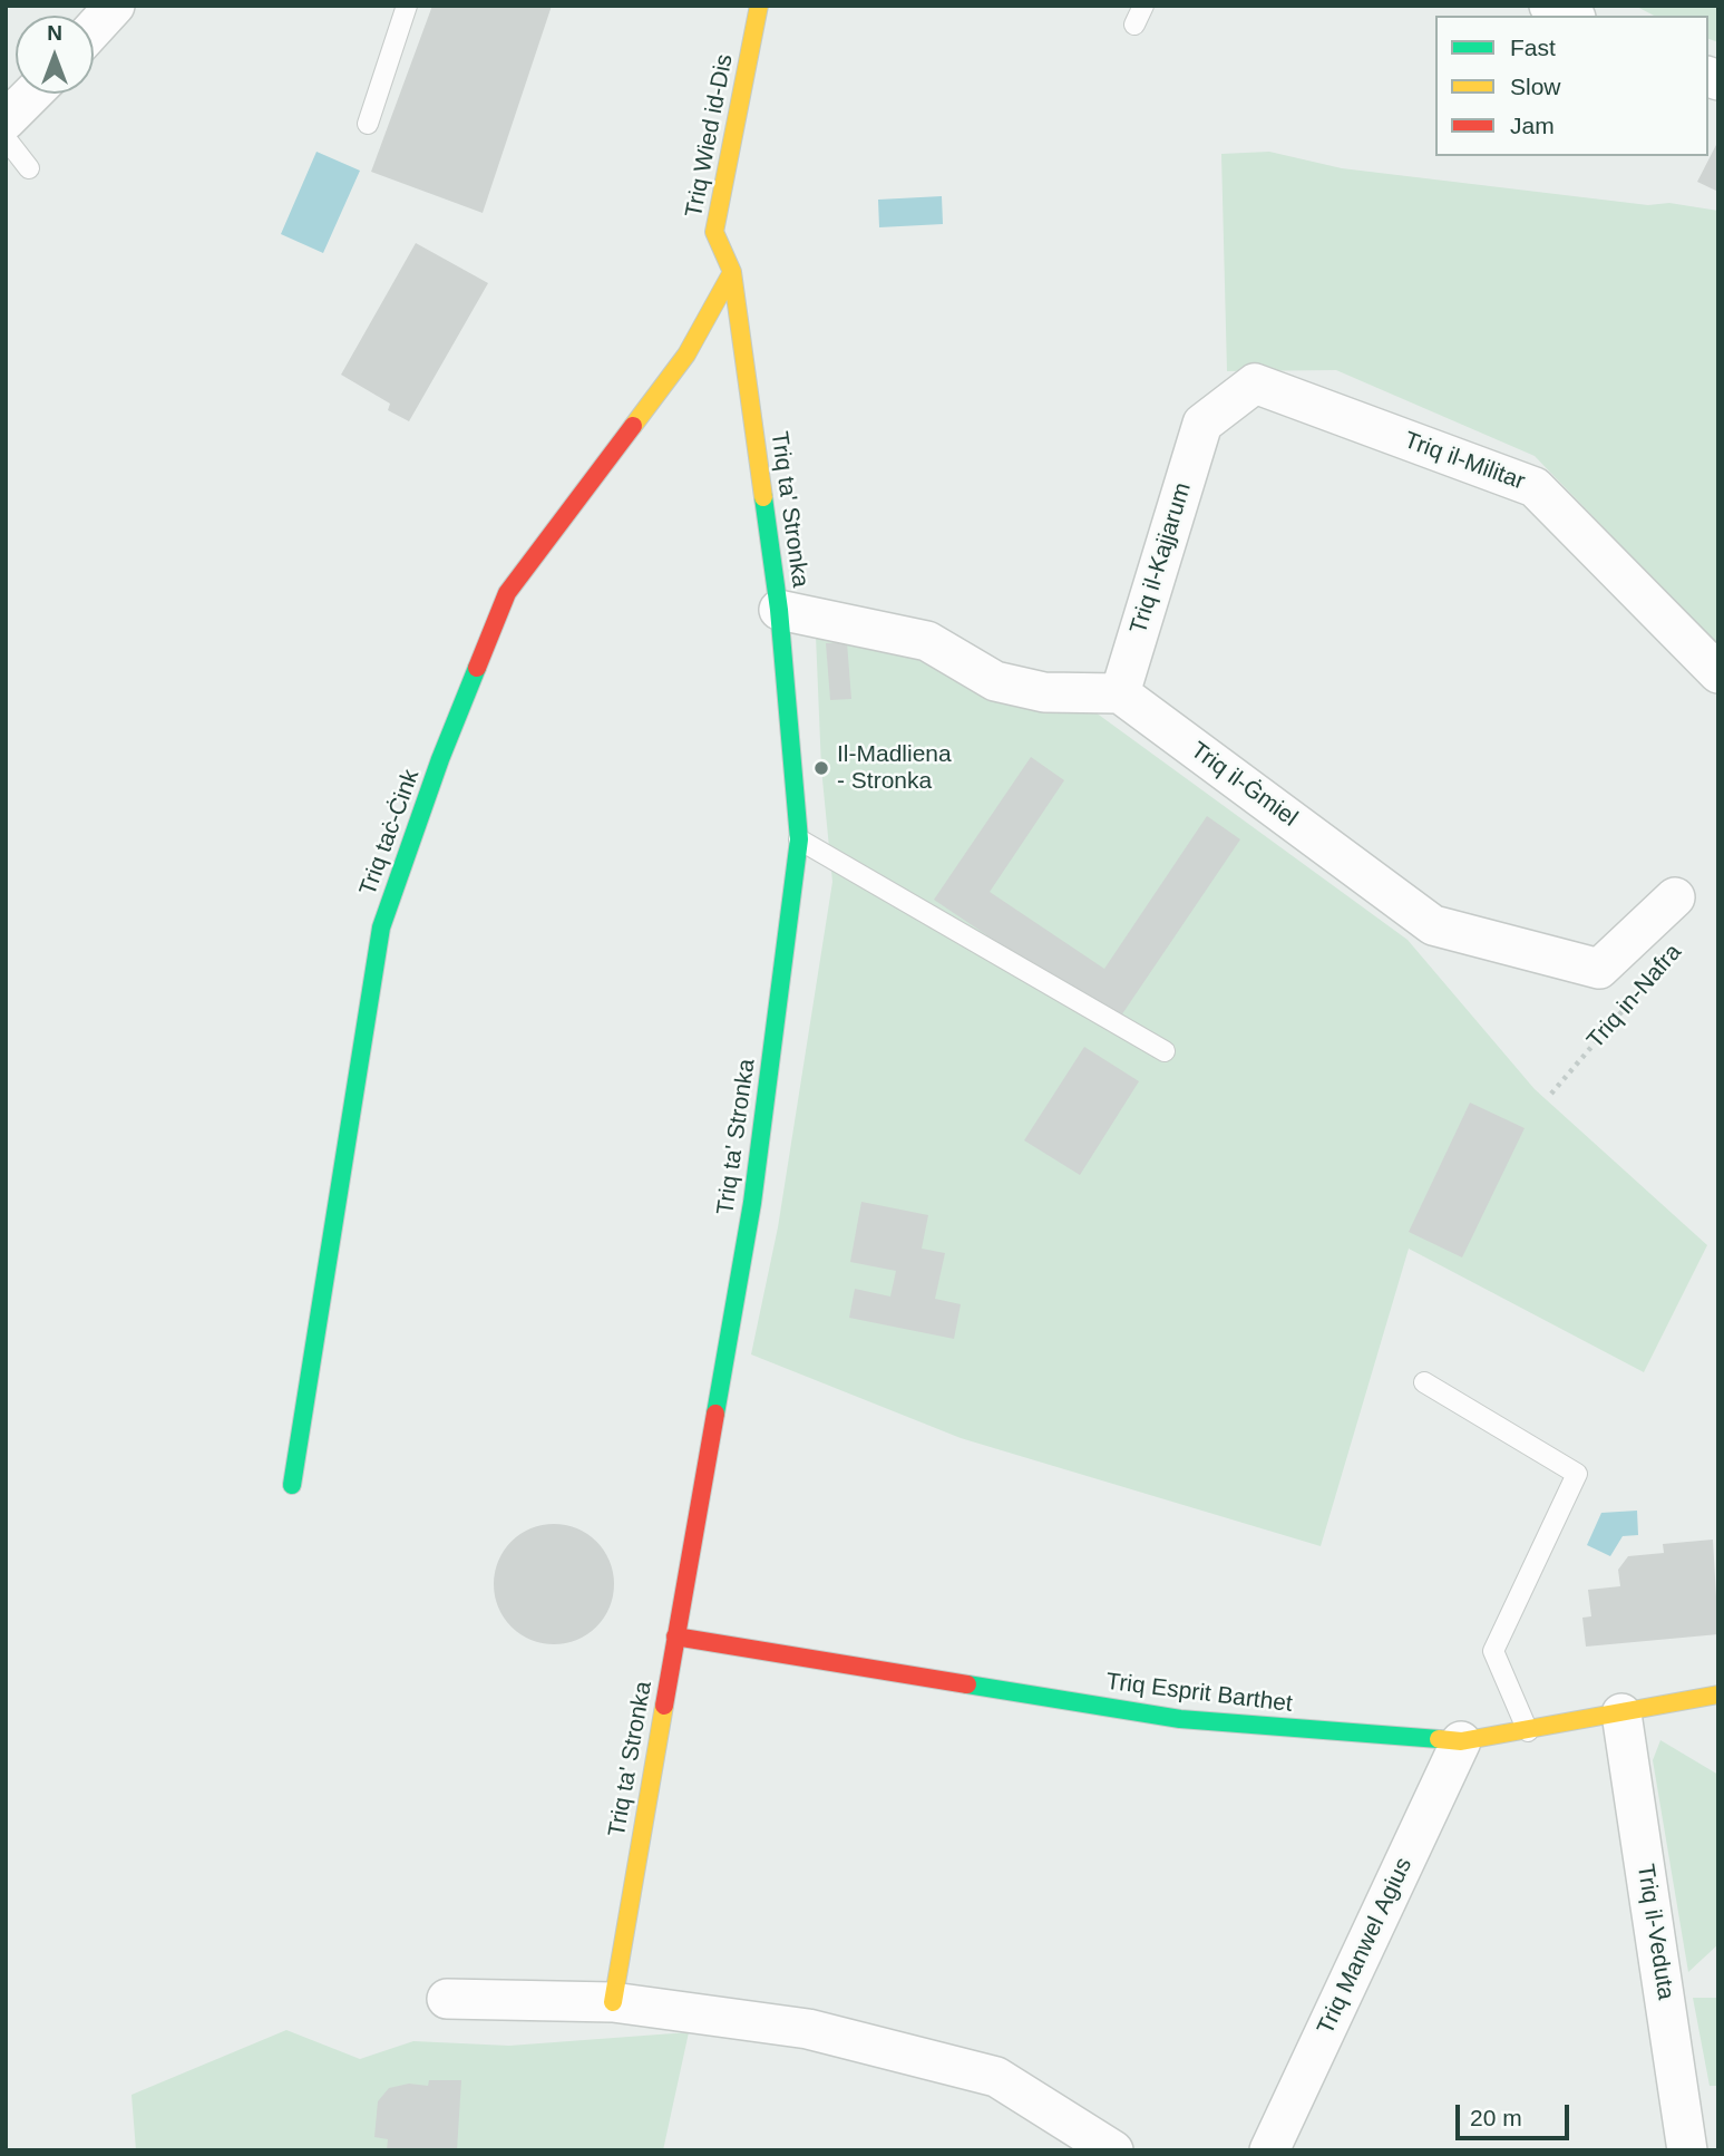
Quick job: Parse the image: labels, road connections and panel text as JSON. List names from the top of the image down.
{
  "streets": {
    "street": [
      "Triq Wied id-Dis",
      "Triq il-Militar",
      "Triq ta' Stronka",
      "Triq il-Kajjarum",
      "Triq il-Ġmiel",
      "Triq taċ-Ċink",
      "Triq Esprit Barthet",
      "Triq il-Veduta",
      "Triq Manwel Agius"
    ],
    "path": ["Triq in-Nafra"]
  },
  "crossings": [
    ["Triq Wied id-Dis", "Triq ta' Stronka"],
    ["Triq Wied id-Dis", "Triq taċ-Ċink"],
    ["Triq il-Militar", "Triq il-Kajjarum"],
    ["Triq ta' Stronka", "Triq taċ-Ċink"],
    ["Triq ta' Stronka", "Triq Esprit Barthet"],
    ["Triq il-Kajjarum", "Triq il-Ġmiel"],
    ["Triq Esprit Barthet", "Triq il-Veduta"],
    ["Triq Esprit Barthet", "Triq Manwel Agius"]
  ],
  "places": ["Il-Madliena - Stronka"],
  "legend": ["Fast", "Slow", "Jam"],
  "scale_bar": "20 m",
  "north": "top"
}
